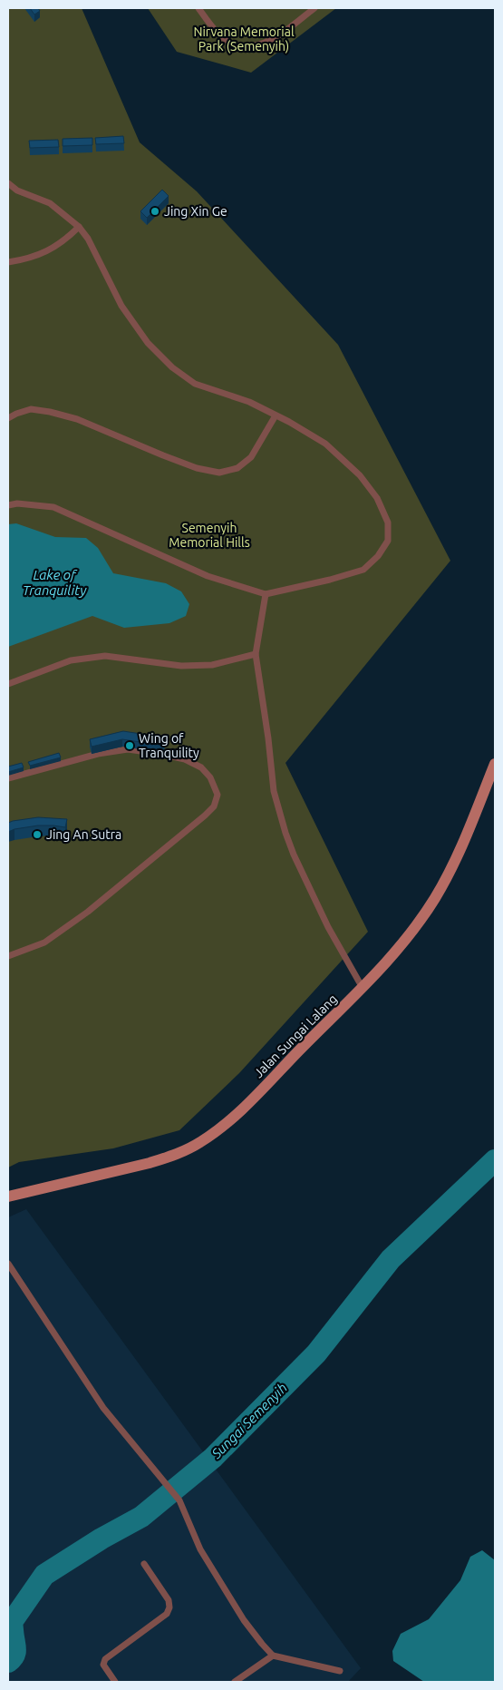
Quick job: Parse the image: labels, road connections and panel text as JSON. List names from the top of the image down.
{
  "streets": {
    "street": ["Jalan Sungai Lalang"]
  },
  "water": ["Lake of Tranquility", "Sungai Semenyih"],
  "parks": ["Nirvana Memorial Park (Semenyih)", "Semenyih Memorial Hills"],
  "places": ["Jing Xin Ge", "Wing of Tranquility", "Jing An Sutra"]
}
